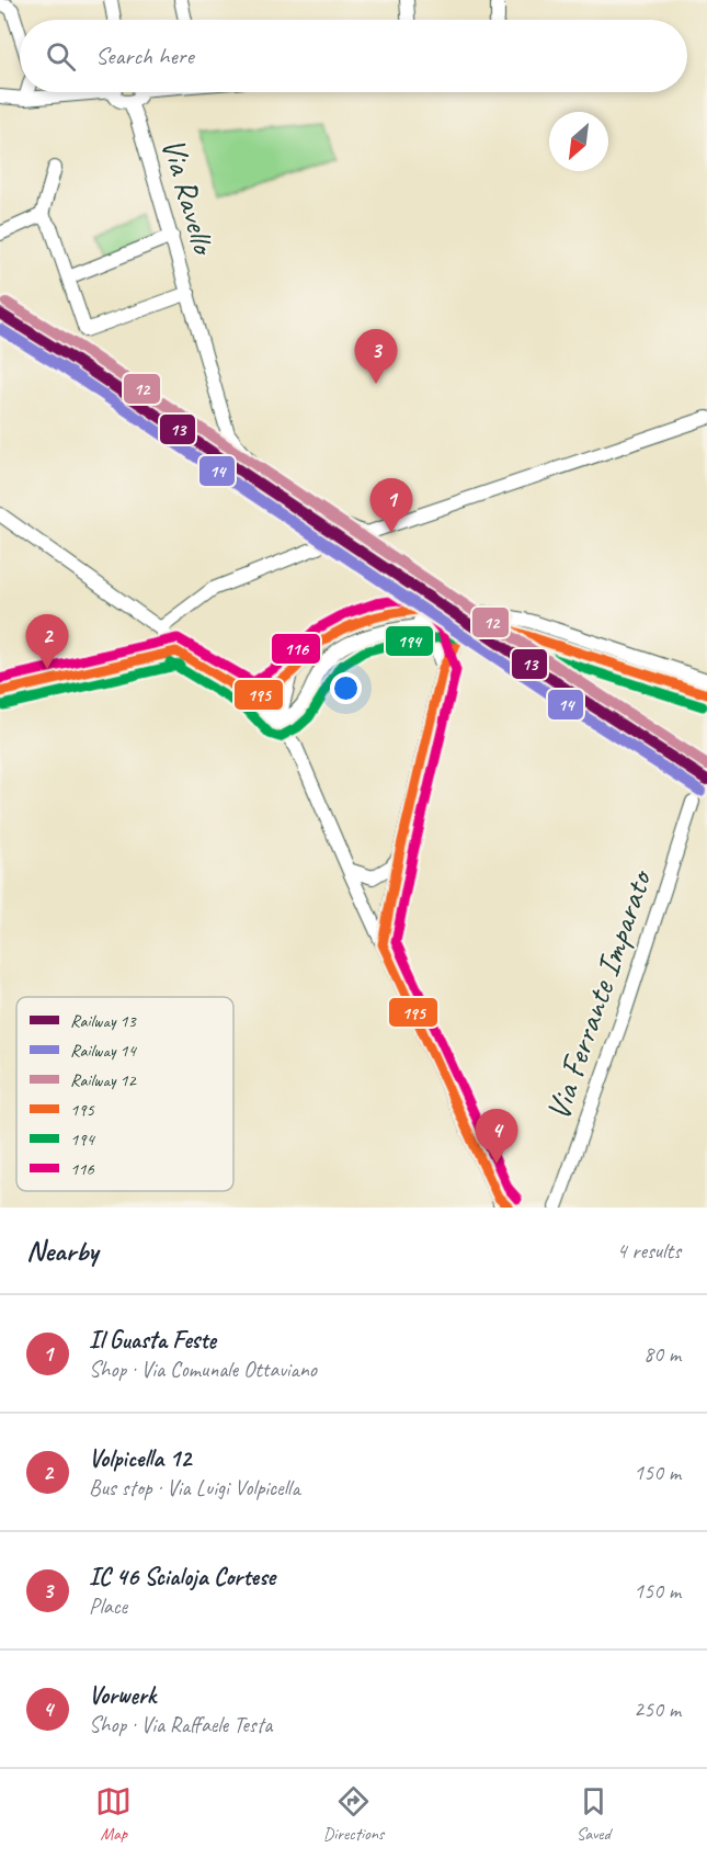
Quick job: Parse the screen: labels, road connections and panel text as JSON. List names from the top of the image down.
{
  "streets": {
    "street": ["Via Ravello", "Via Ferrante Imparato"]
  },
  "lines": [
    "rail line 12",
    "rail line 13",
    "rail line 14",
    "transit line 116",
    "transit line 195",
    "transit line 194"
  ],
  "legend": [
    "Railway 13",
    "Railway 14",
    "Railway 12",
    "195",
    "194",
    "116"
  ],
  "north": "bottom left",
  "page": {
    "search": "Search here",
    "pins": [
      "3",
      "1",
      "2",
      "4"
    ],
    "heading": ["Nearby", "4 results"],
    "list": [
      {
        "mark": "1",
        "name": "Il Guasta Feste",
        "note": "Shop · Via Comunale Ottaviano",
        "value": "80 m"
      },
      {
        "mark": "2",
        "name": "Volpicella 12",
        "note": "Bus stop · Via Luigi Volpicella",
        "value": "150 m"
      },
      {
        "mark": "3",
        "name": "IC 46 Scialoja Cortese",
        "note": "Place",
        "value": "150 m"
      },
      {
        "mark": "4",
        "name": "Vorwerk",
        "note": "Shop · Via Raffaele Testa",
        "value": "250 m"
      }
    ],
    "nav": ["Map", "Directions", "Saved"]
  }
}
